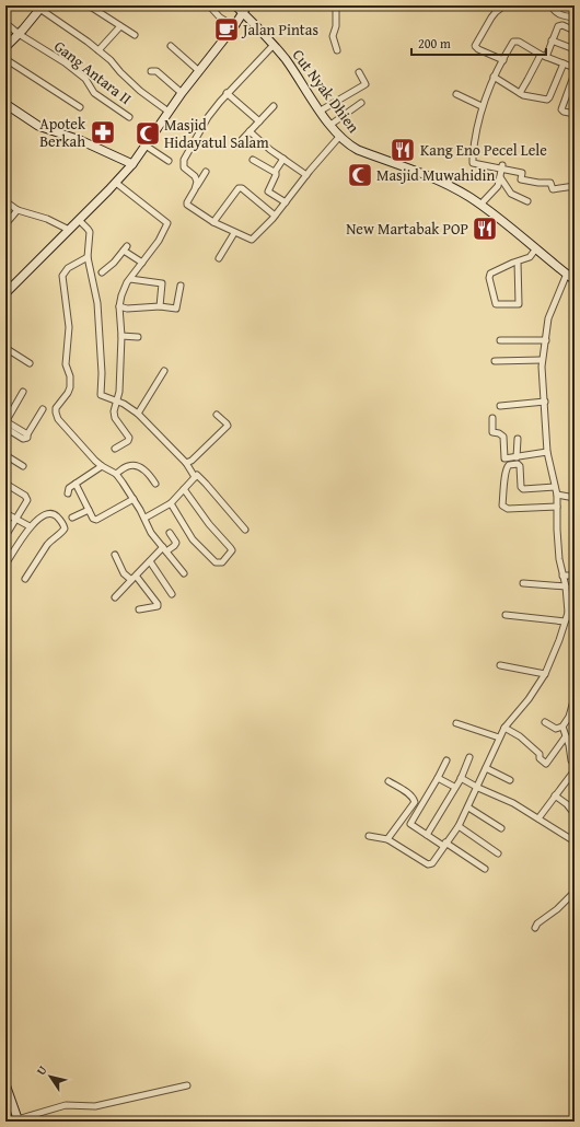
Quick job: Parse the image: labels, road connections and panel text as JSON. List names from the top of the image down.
{
  "streets": {
    "main road": ["Cut Nyak Dhien"],
    "street": ["Gang Antara II"]
  },
  "places": {
    "cafe": ["Jalan Pintas"],
    "pharmacy": ["Apotek Berkah"],
    "mosque": ["Masjid Hidayatul Salam", "Masjid Muwahidin"],
    "restaurant": ["Kang Eno Pecel Lele", "New Martabak POP"]
  },
  "scale_bar": "200 m",
  "north": "top left"
}
